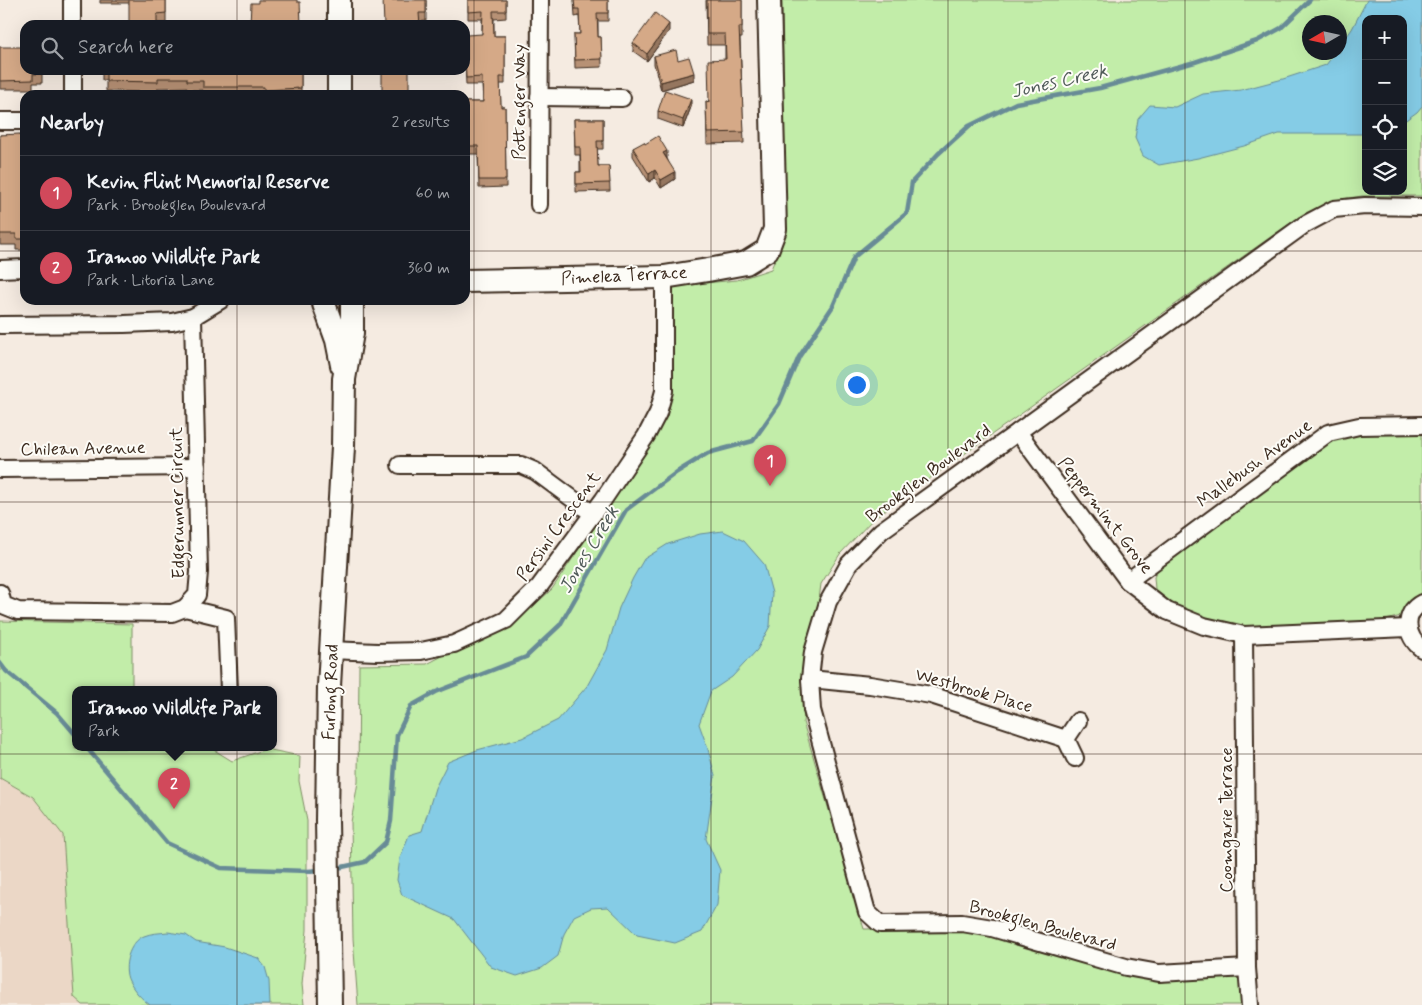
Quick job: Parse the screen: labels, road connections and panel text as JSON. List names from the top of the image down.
{
  "streets": {
    "main road": ["Pimelea Terrace", "Furlong Road"],
    "street": [
      "Pottenger Way",
      "Chilean Avenue",
      "Mallebush Avenue",
      "Brookglen Boulevard",
      "Edgerunner Circuit",
      "Peppermint Grove",
      "Persini Crescent",
      "Westbrook Place",
      "Coomgarie Terrace"
    ]
  },
  "crossings": [
    ["Pimelea Terrace", "Persini Crescent"],
    ["Chilean Avenue", "Edgerunner Circuit"],
    ["Mallebush Avenue", "Peppermint Grove"],
    ["Brookglen Boulevard", "Peppermint Grove"],
    ["Brookglen Boulevard", "Westbrook Place"],
    ["Brookglen Boulevard", "Coomgarie Terrace"],
    ["Peppermint Grove", "Coomgarie Terrace"],
    ["Persini Crescent", "Furlong Road"]
  ],
  "water": ["Jones Creek"],
  "north": "left",
  "page": {
    "map_buttons": ["+", "−"],
    "search": "Search here",
    "heading": ["Nearby", "2 results"],
    "list": [
      {
        "mark": "1",
        "name": "Kevin Flint Memorial Reserve",
        "note": "Park · Brookglen Boulevard",
        "value": "60 m"
      },
      {
        "mark": "2",
        "name": "Iramoo Wildlife Park",
        "note": "Park · Litoria Lane",
        "value": "360 m"
      }
    ],
    "pins": ["1", "2"],
    "popup": ["Iramoo Wildlife Park", "Park"]
  }
}
